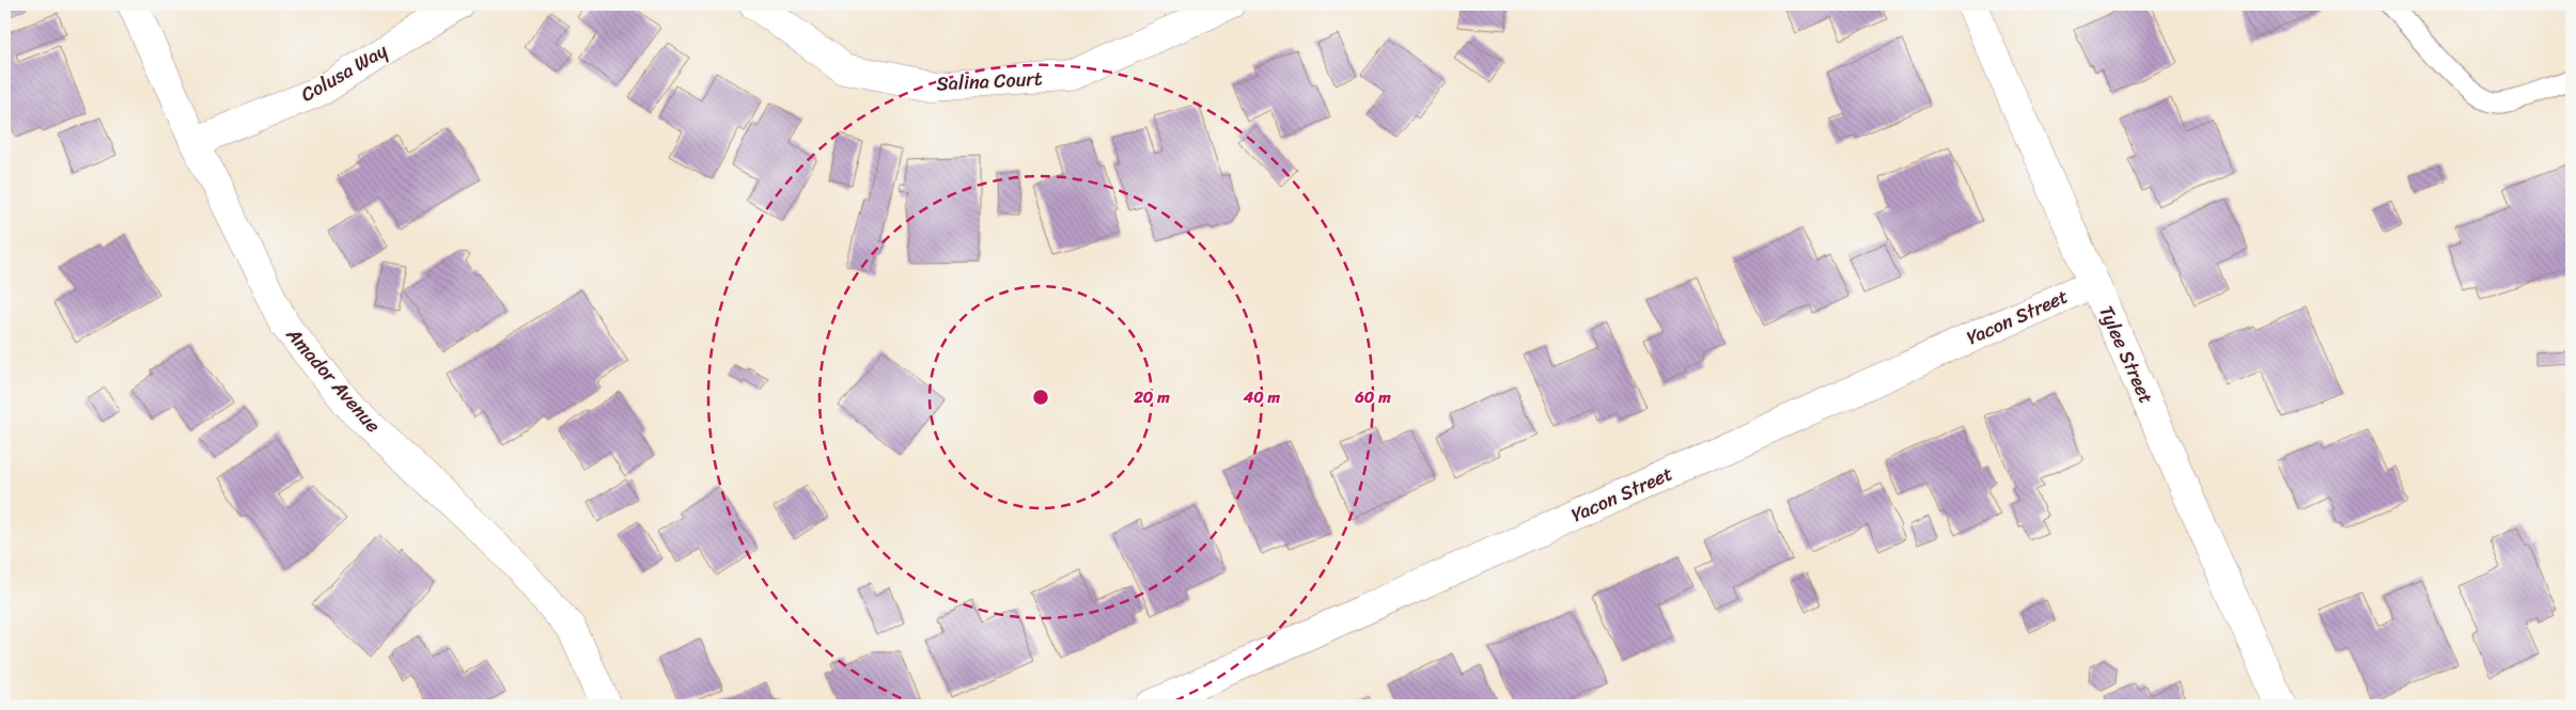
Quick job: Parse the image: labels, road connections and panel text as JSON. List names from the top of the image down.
{
  "streets": {
    "street": [
      "Colusa Way",
      "Salina Court",
      "Yacon Street",
      "Tylee Street",
      "Amador Avenue"
    ]
  },
  "crossings": [
    ["Colusa Way", "Amador Avenue"],
    ["Yacon Street", "Tylee Street"]
  ],
  "rings": ["20 m", "40 m", "60 m"]
}
